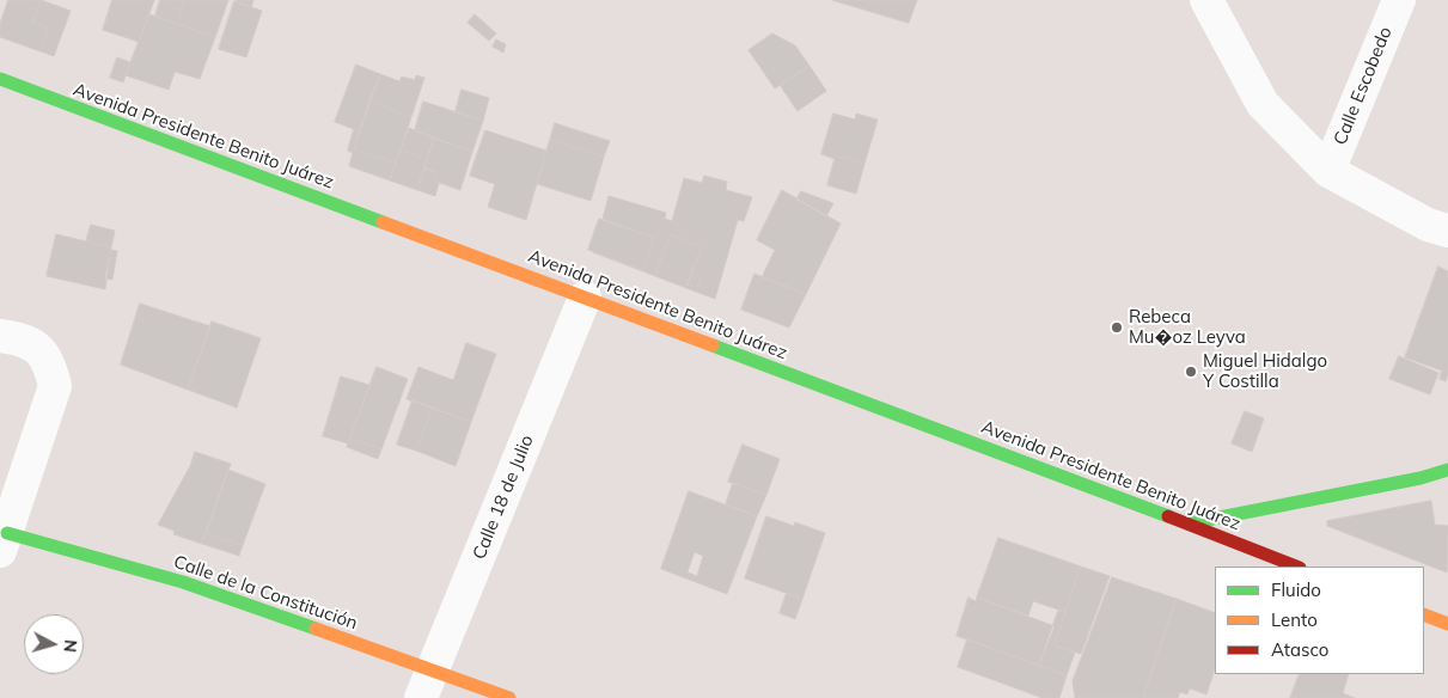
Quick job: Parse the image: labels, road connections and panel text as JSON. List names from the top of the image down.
{
  "streets": {
    "street": [
      "Calle Escobedo",
      "Avenida Presidente Benito Juárez",
      "Calle 18 de Julio",
      "Calle de la Constitución"
    ]
  },
  "crossings": [
    ["Avenida Presidente Benito Juárez", "Calle 18 de Julio"],
    ["Calle 18 de Julio", "Calle de la Constitución"]
  ],
  "places": ["Rebeca Mu�oz Leyva", "Miguel Hidalgo Y Costilla"],
  "legend": ["Fluido", "Lento", "Atasco"],
  "north": "right"
}
